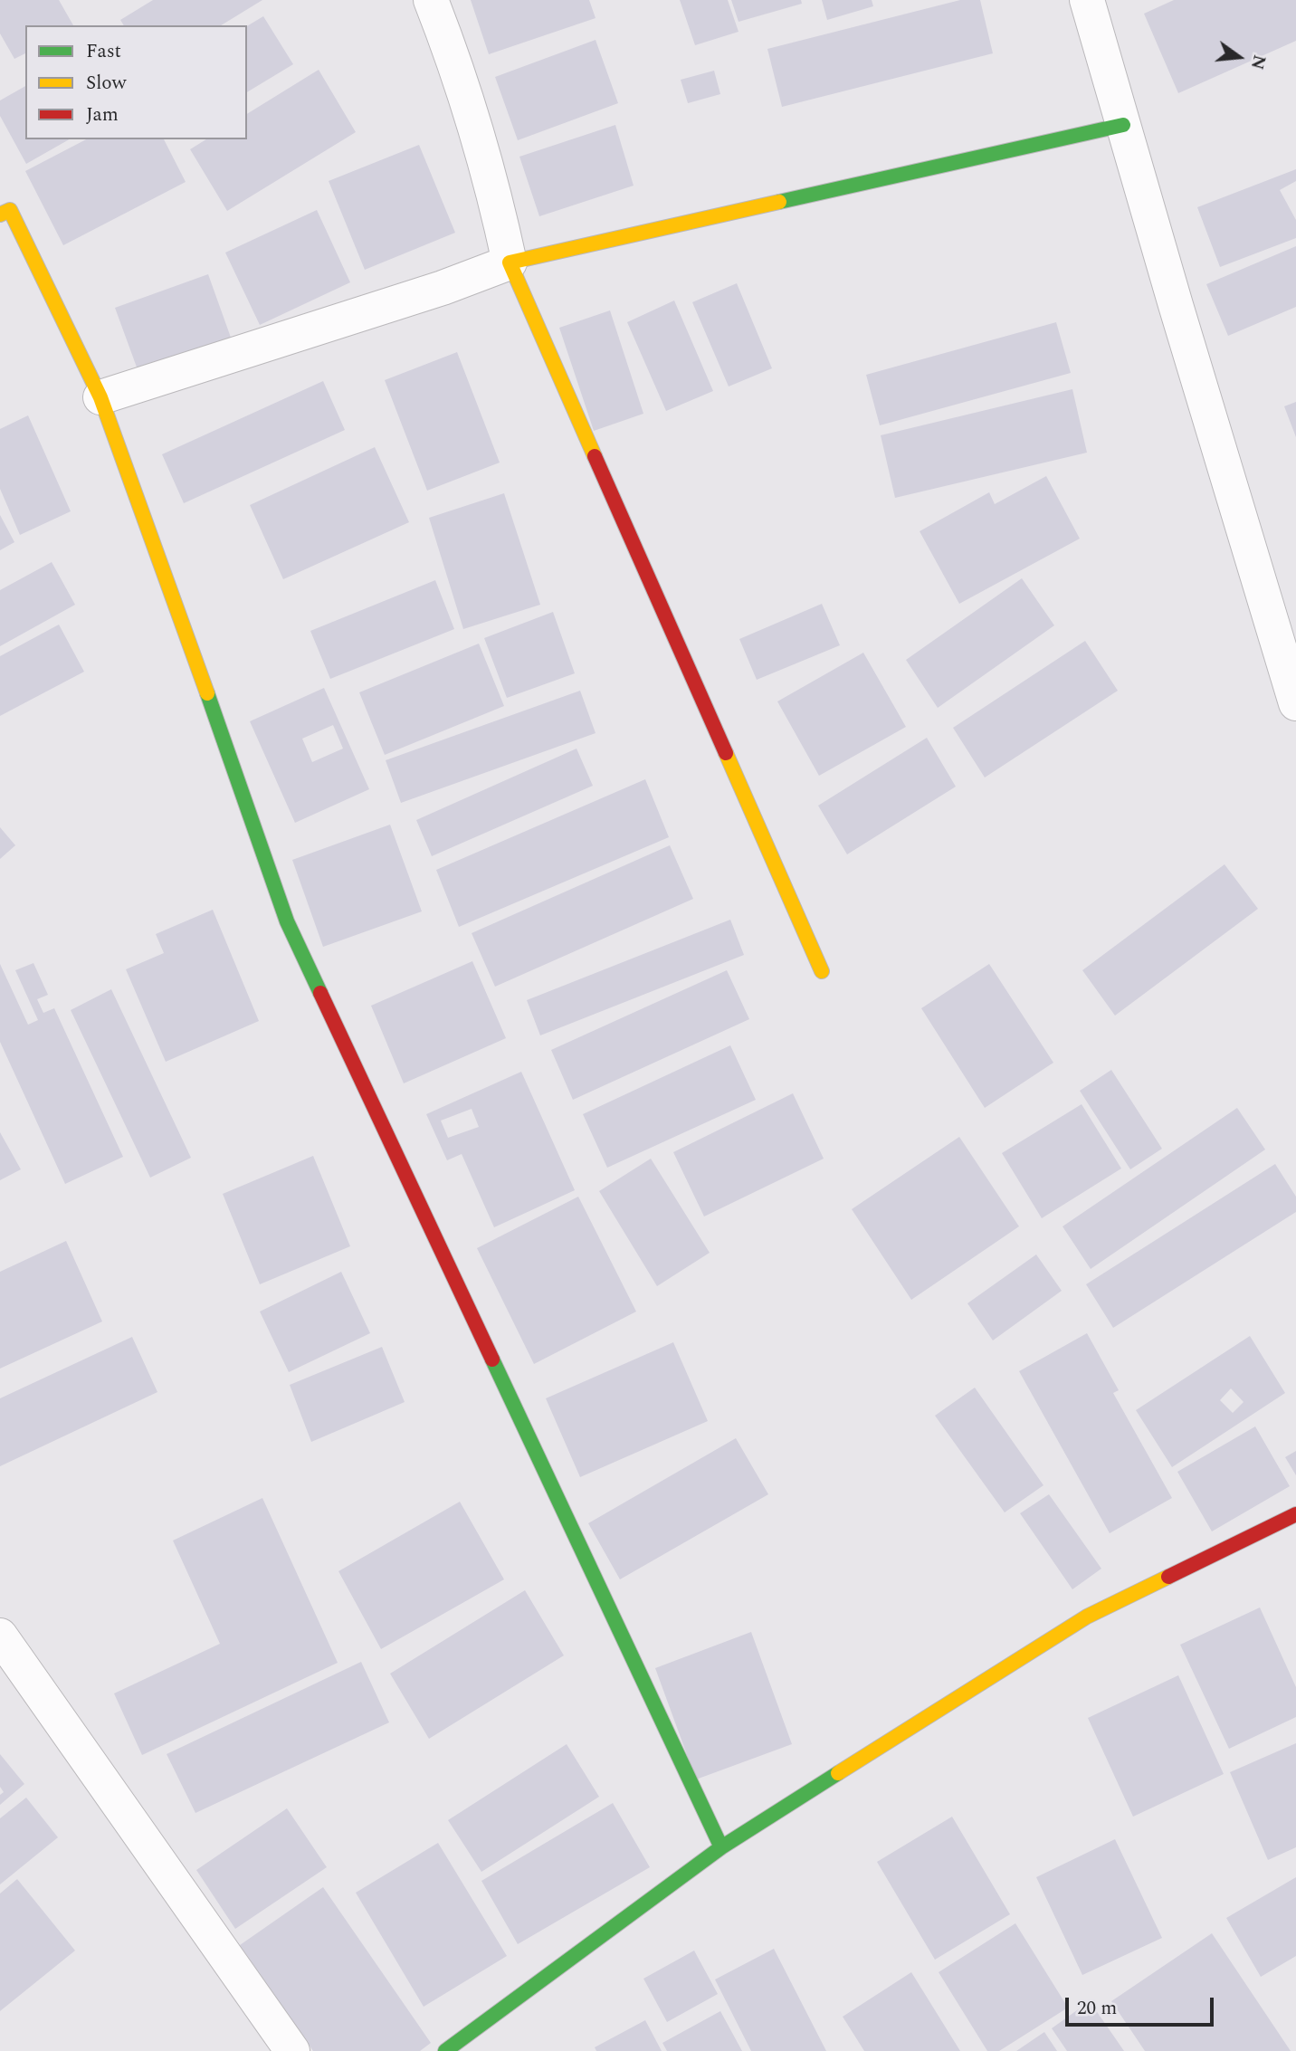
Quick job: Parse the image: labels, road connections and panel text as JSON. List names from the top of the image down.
{
  "legend": ["Fast", "Slow", "Jam"],
  "scale_bar": "20 m",
  "north": "right"
}
